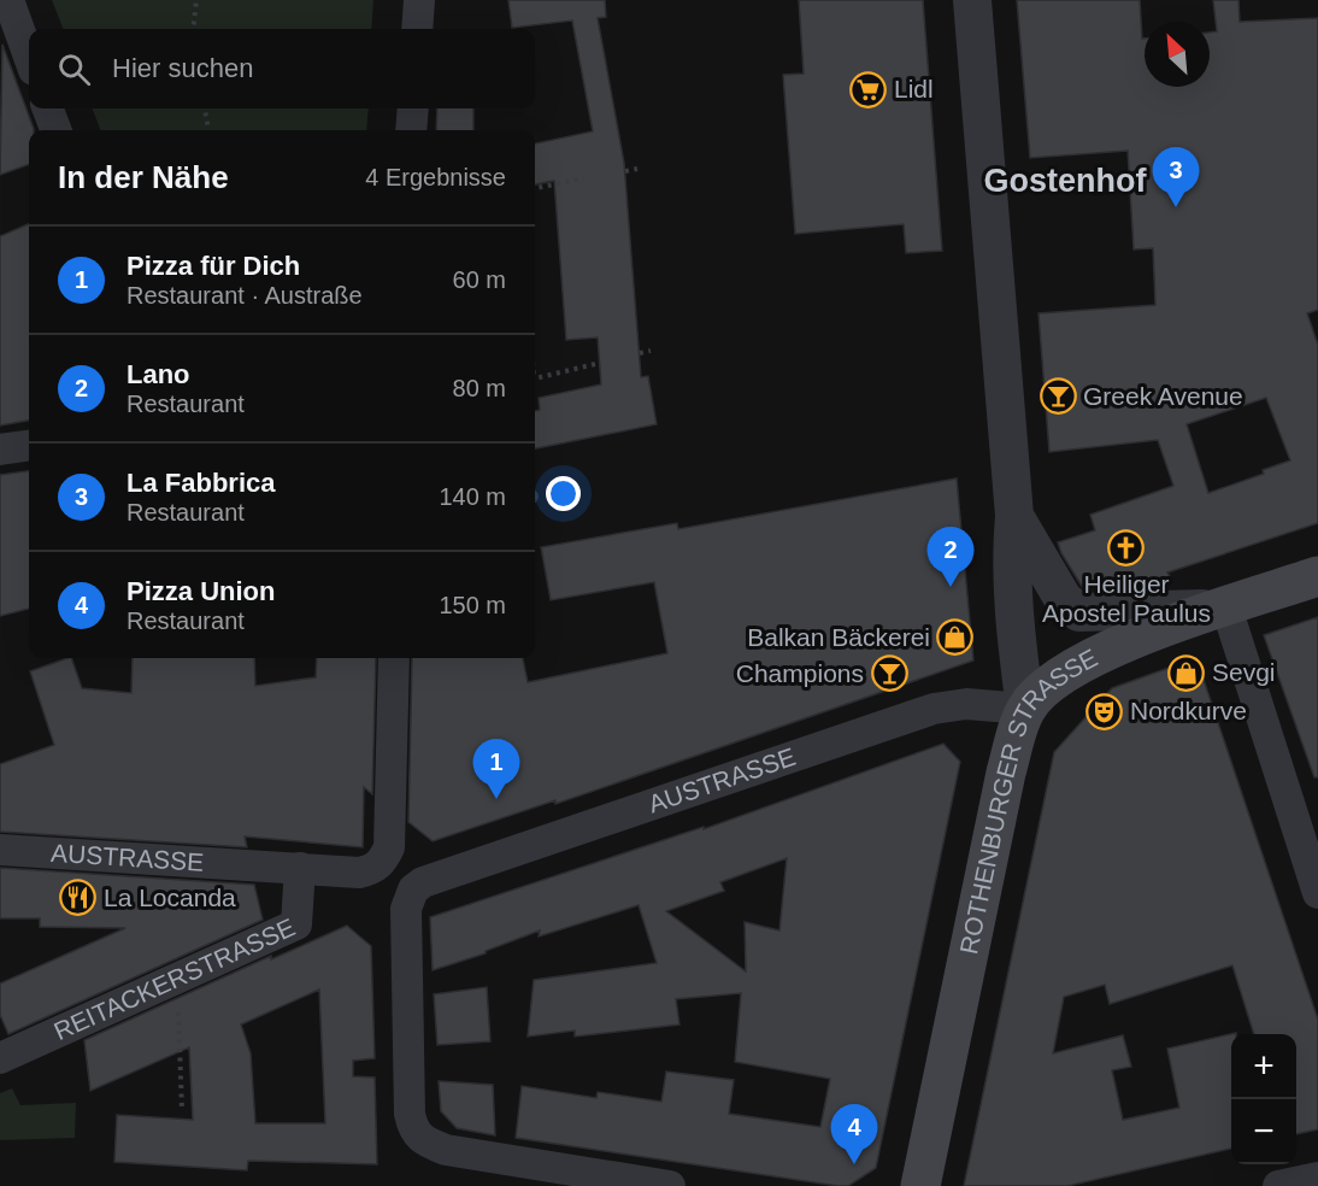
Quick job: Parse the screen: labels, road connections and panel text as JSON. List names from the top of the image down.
{
  "streets": {
    "main road": ["ROTHENBURGER STRASSE"],
    "street": ["AUSTRASSE", "REITACKERSTRASSE"]
  },
  "crossings": [
    ["AUSTRASSE", "ROTHENBURGER STRASSE"],
    ["AUSTRASSE", "REITACKERSTRASSE"]
  ],
  "districts": ["Gostenhof"],
  "places": {
    "supermarket": ["Lidl"],
    "bar": ["Greek Avenue", "Champions"],
    "church": ["Heiliger Apostel Paulus"],
    "shop": ["Balkan Bäckerei", "Sevgi"],
    "theatre": ["Nordkurve"],
    "restaurant": ["La Locanda"]
  },
  "north": "top left",
  "page": {
    "search": "Hier suchen",
    "heading": ["In der Nähe", "4 Ergebnisse"],
    "pins": [
      "3",
      "2",
      "1",
      "4"
    ],
    "list": [
      {
        "mark": "1",
        "name": "Pizza für Dich",
        "note": "Restaurant · Austraße",
        "value": "60 m"
      },
      {
        "mark": "2",
        "name": "Lano",
        "note": "Restaurant",
        "value": "80 m"
      },
      {
        "mark": "3",
        "name": "La Fabbrica",
        "note": "Restaurant",
        "value": "140 m"
      },
      {
        "mark": "4",
        "name": "Pizza Union",
        "note": "Restaurant",
        "value": "150 m"
      }
    ],
    "map_buttons": ["+", "−"]
  }
}
